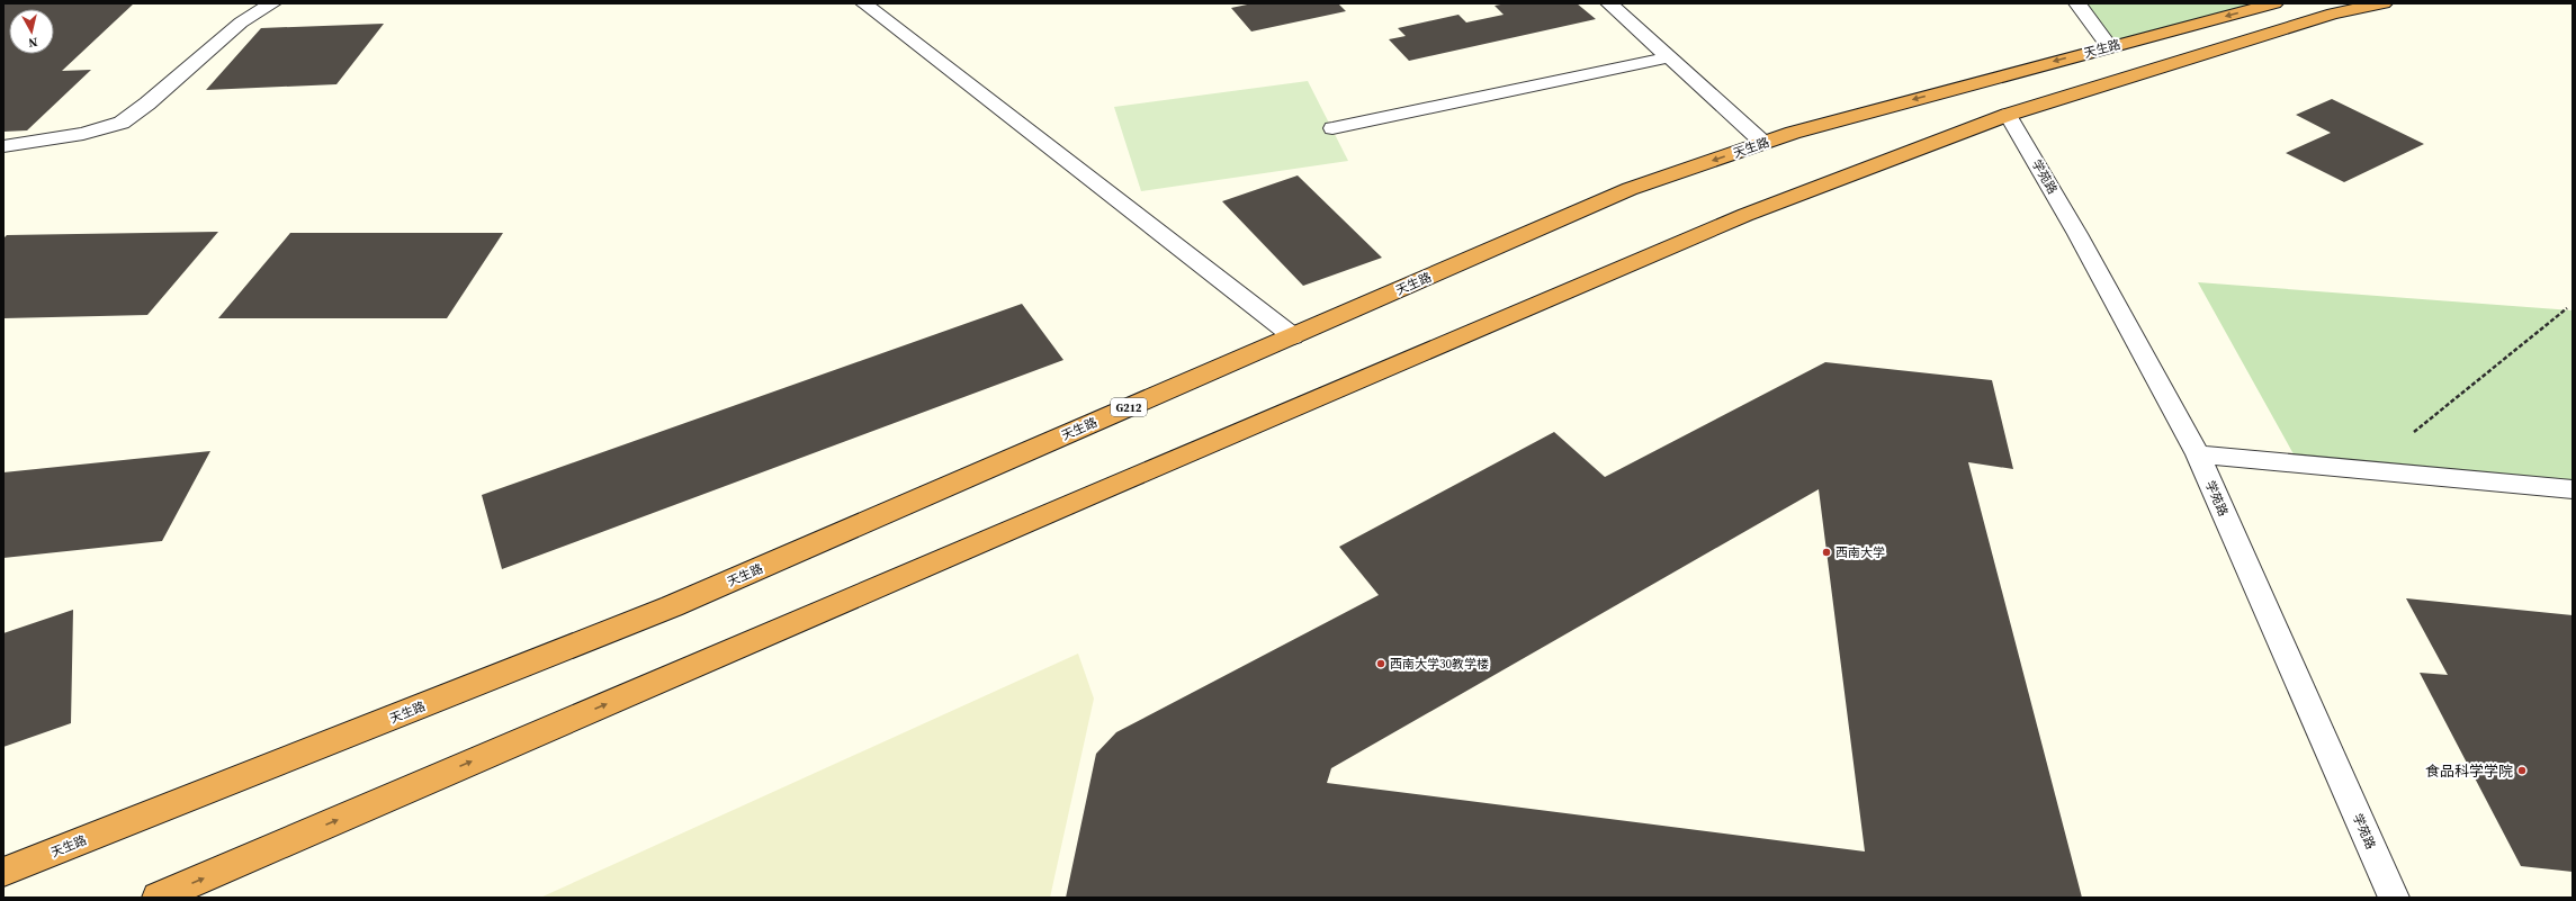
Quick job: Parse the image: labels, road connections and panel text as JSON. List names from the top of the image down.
{
  "streets": {
    "highway": ["天生路", "G212"],
    "street": ["学苑路"]
  },
  "places": ["西南大学", "西南大学30教学楼", "食品科学学院"],
  "north": "bottom"
}
